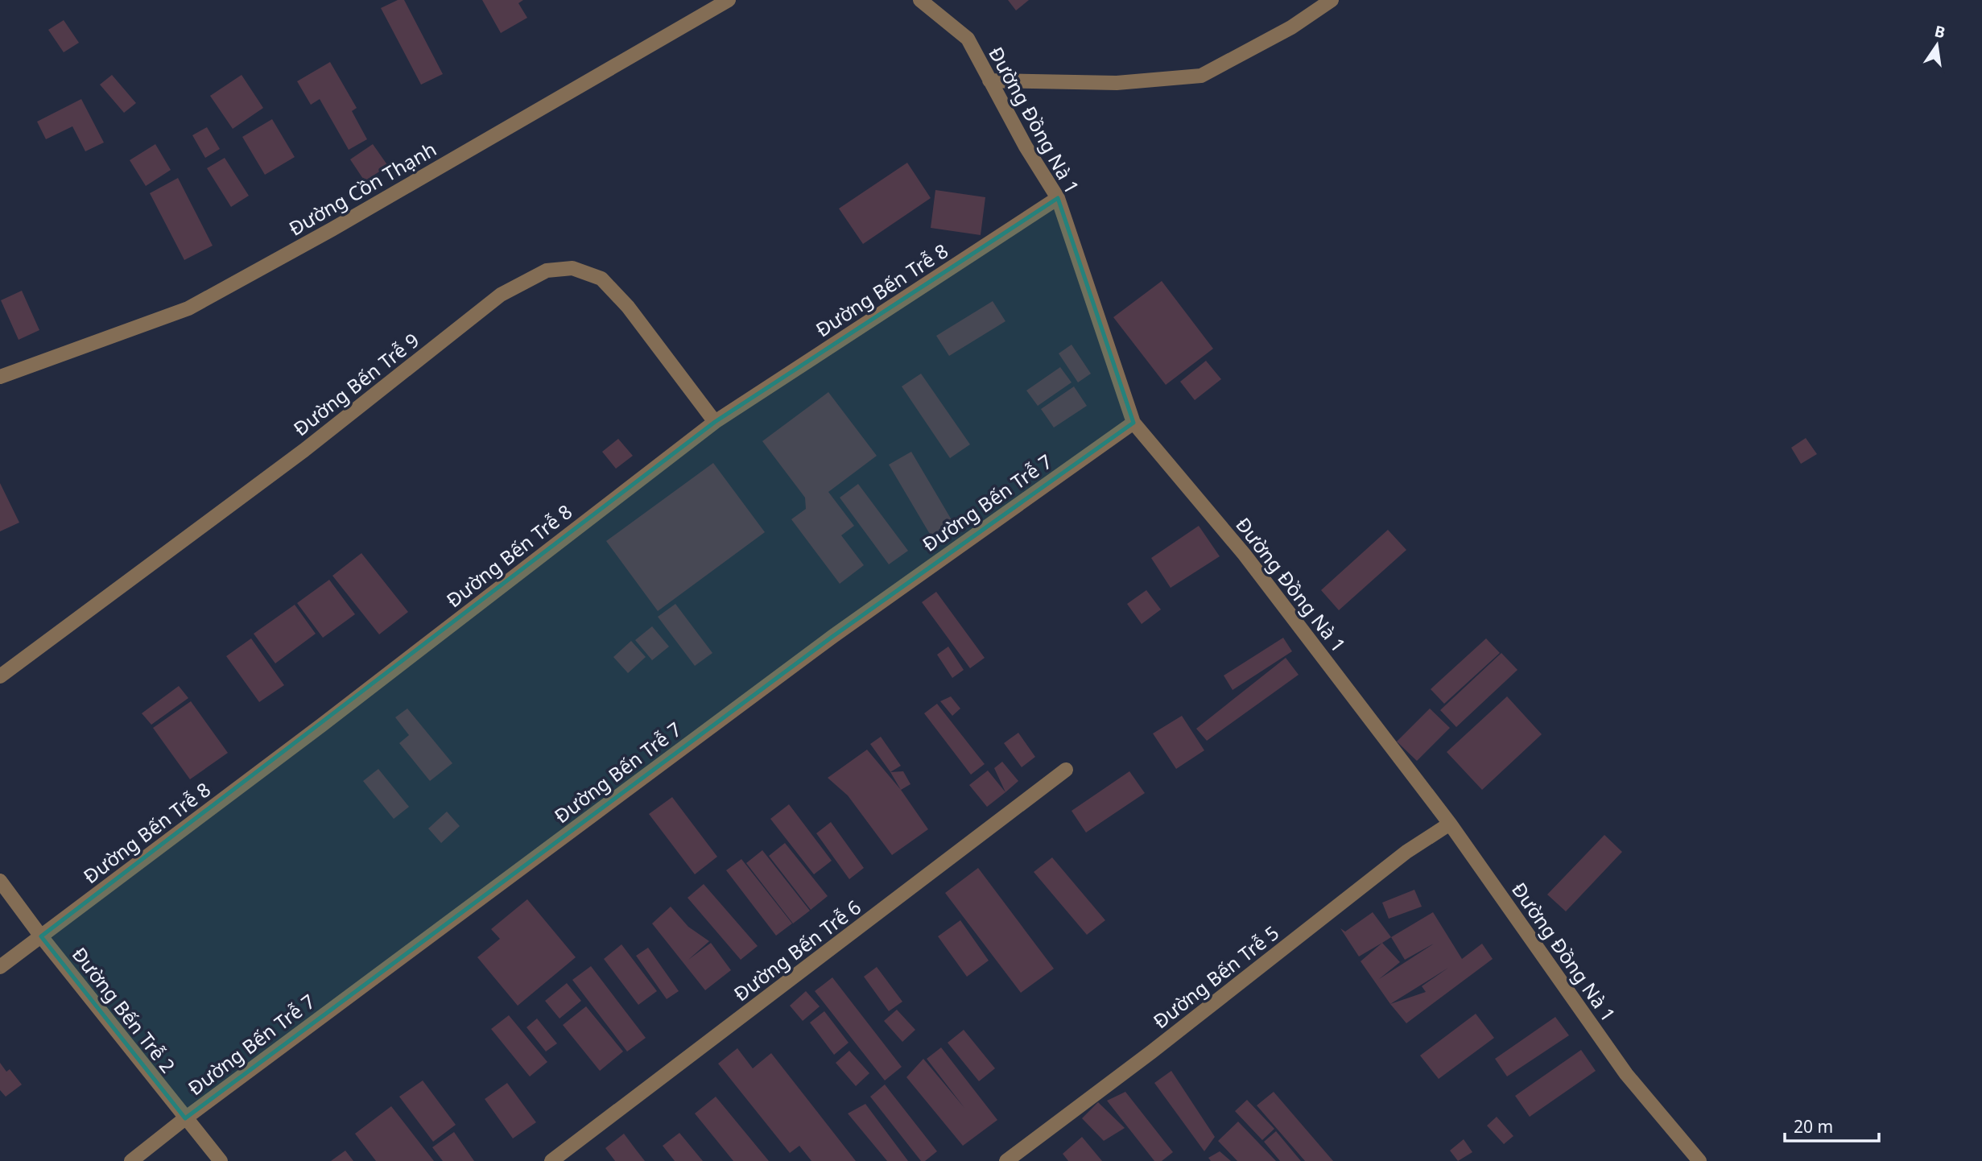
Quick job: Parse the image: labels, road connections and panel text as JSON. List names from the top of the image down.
{
  "streets": {
    "street": [
      "Đường Đồng Nà 1",
      "Đường Cồn Thạnh",
      "Đường Bến Trễ 8",
      "Đường Bến Trễ 9",
      "Đường Bến Trễ 7",
      "Đường Bến Trễ 6",
      "Đường Bến Trễ 5",
      "Đường Bến Trễ 2"
    ]
  },
  "crossings": [
    ["Đường Đồng Nà 1", "Đường Bến Trễ 8"],
    ["Đường Đồng Nà 1", "Đường Bến Trễ 7"],
    ["Đường Đồng Nà 1", "Đường Bến Trễ 5"],
    ["Đường Bến Trễ 8", "Đường Bến Trễ 9"],
    ["Đường Bến Trễ 8", "Đường Bến Trễ 2"],
    ["Đường Bến Trễ 7", "Đường Bến Trễ 2"]
  ],
  "scale_bar": "20 m",
  "north": "top"
}
